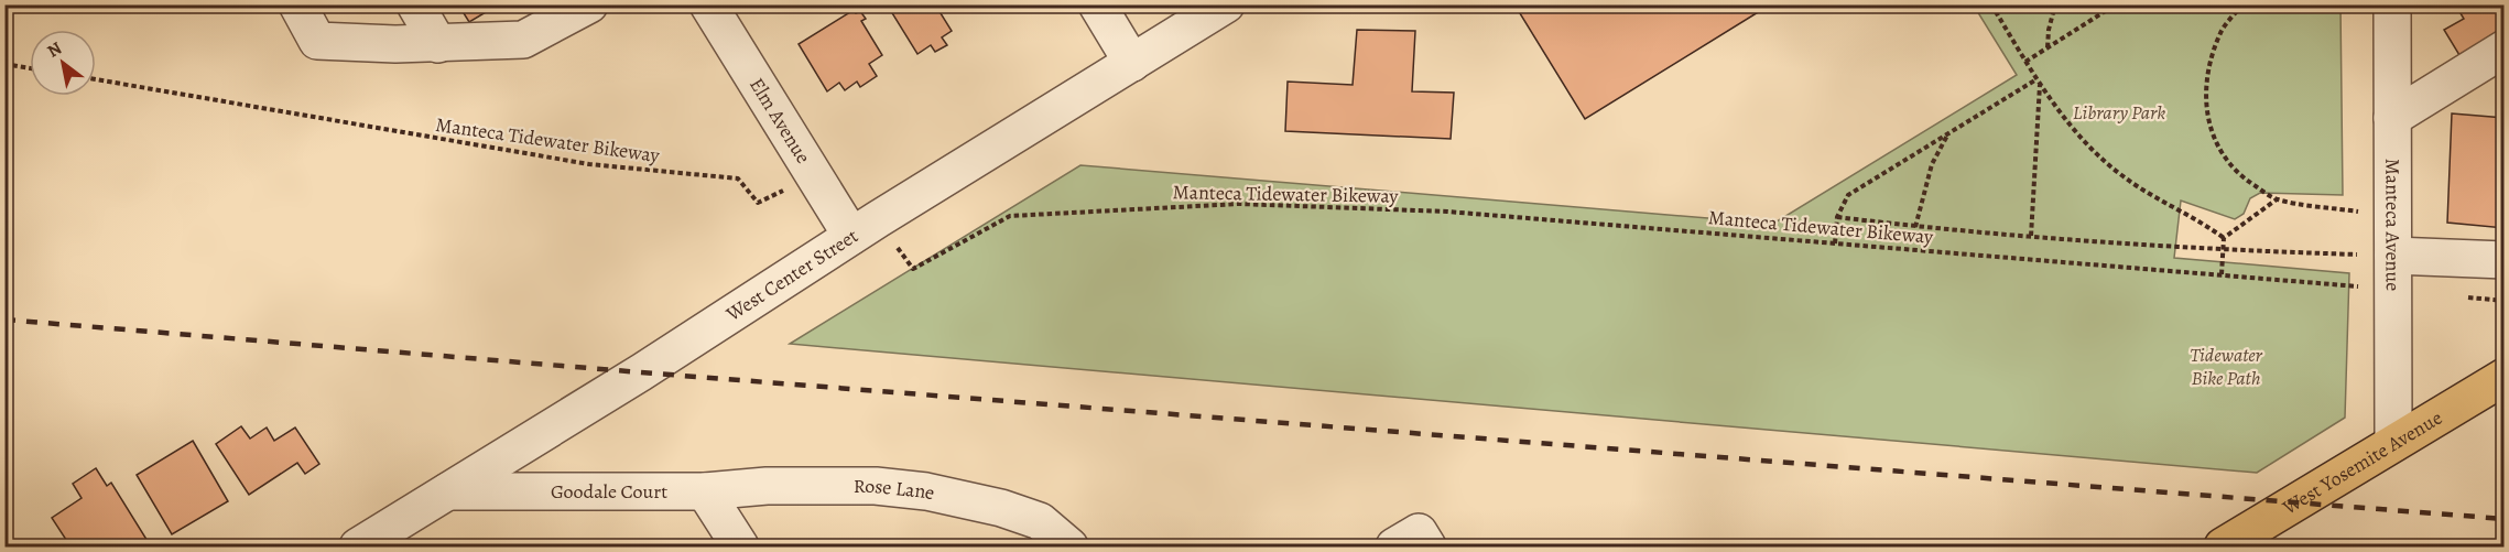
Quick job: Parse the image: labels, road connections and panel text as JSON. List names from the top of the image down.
{
  "streets": {
    "main road": ["West Yosemite Avenue"],
    "street": [
      "Elm Avenue",
      "Manteca Avenue",
      "West Center Street",
      "Rose Lane",
      "Goodale Court"
    ],
    "path": ["Manteca Tidewater Bikeway"]
  },
  "crossings": [
    ["Elm Avenue", "Manteca Tidewater Bikeway"],
    ["Elm Avenue", "West Center Street"],
    ["Manteca Tidewater Bikeway", "Manteca Avenue"],
    ["Manteca Tidewater Bikeway", "West Center Street"],
    ["Manteca Avenue", "West Yosemite Avenue"],
    ["West Center Street", "Goodale Court"],
    ["Rose Lane", "Goodale Court"]
  ],
  "parks": ["Library Park", "Tidewater Bike Path"],
  "north": "top left"
}
